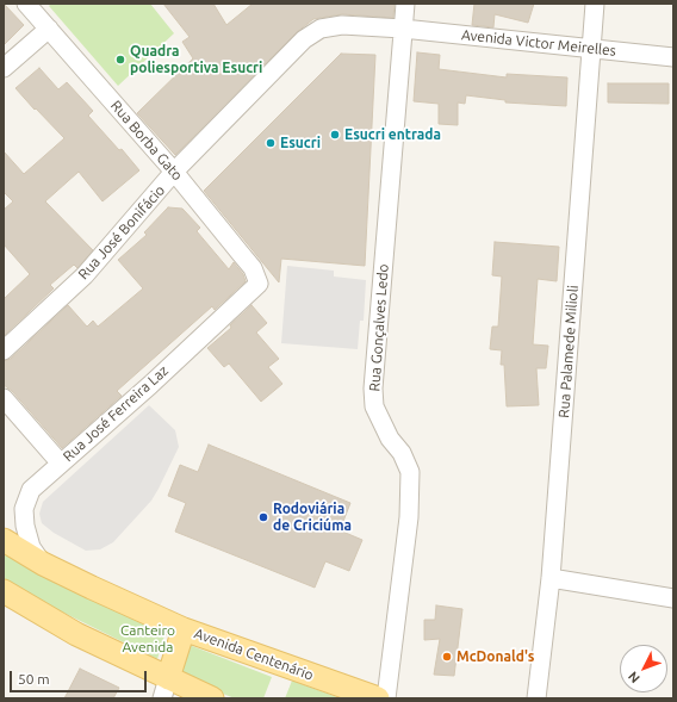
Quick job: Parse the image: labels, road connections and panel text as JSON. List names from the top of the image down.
{
  "streets": {
    "main road": ["Avenida Centenário"],
    "street": [
      "Avenida Victor Meirelles",
      "Rua Borba Gato",
      "Rua José Bonifácio",
      "Rua Gonçalves Ledo",
      "Rua Palamede Milioli",
      "Rua José Ferreira Laz"
    ]
  },
  "crossings": [
    ["Avenida Victor Meirelles", "Rua José Bonifácio"],
    ["Avenida Victor Meirelles", "Rua Gonçalves Ledo"],
    ["Avenida Victor Meirelles", "Rua Palamede Milioli"],
    ["Rua Borba Gato", "Rua José Bonifácio"],
    ["Rua Borba Gato", "Rua José Ferreira Laz"],
    ["Rua José Bonifácio", "Rua Gonçalves Ledo"],
    ["Rua José Ferreira Laz", "Avenida Centenário"]
  ],
  "parks": ["Canteiro Avenida"],
  "places": [
    "Quadra poliesportiva Esucri",
    "Esucri entrada",
    "Esucri",
    "Rodoviária de Criciúma",
    "McDonald's"
  ],
  "scale_bar": "50 m",
  "north": "bottom left"
}
